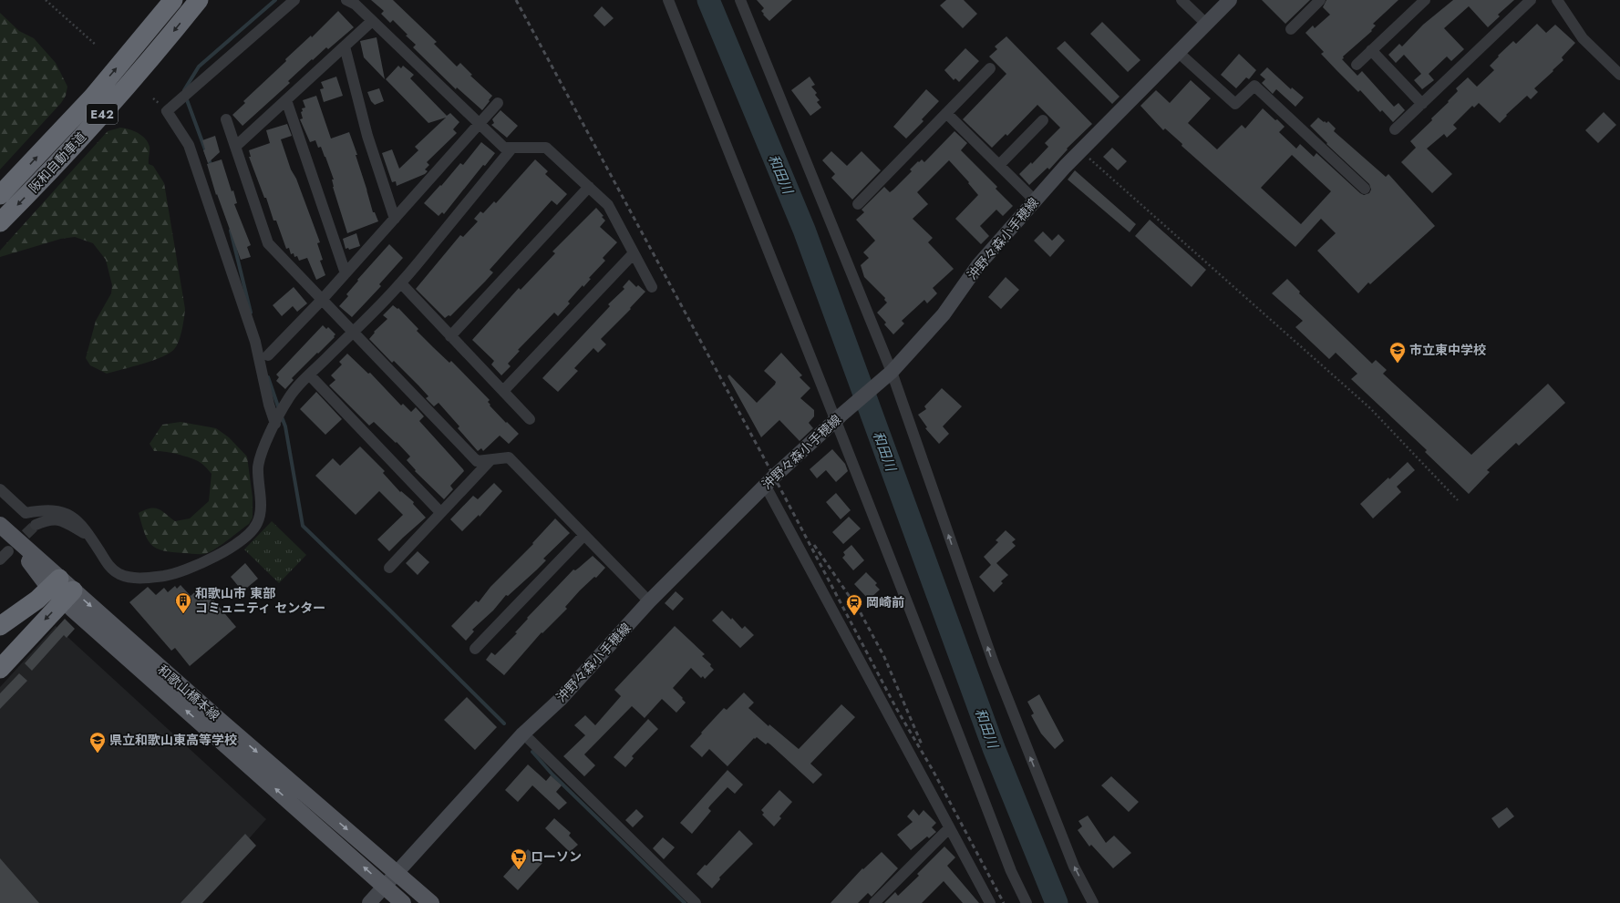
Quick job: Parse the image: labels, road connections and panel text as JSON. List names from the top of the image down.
{
  "streets": {
    "highway": ["E42", "阪和自動車道"],
    "main road": ["沖野々森小手穂線", "和歌山橋本線"]
  },
  "crossings": [
    ["沖野々森小手穂線", "和歌山橋本線"]
  ],
  "water": ["和田川"],
  "places": {
    "school or university": ["市立東中学校", "県立和歌山東高等学校"],
    "building": ["和歌山市 東部 コミュニティ センター"],
    "station": ["岡崎前"],
    "supermarket": ["ローソン"]
  }
}
